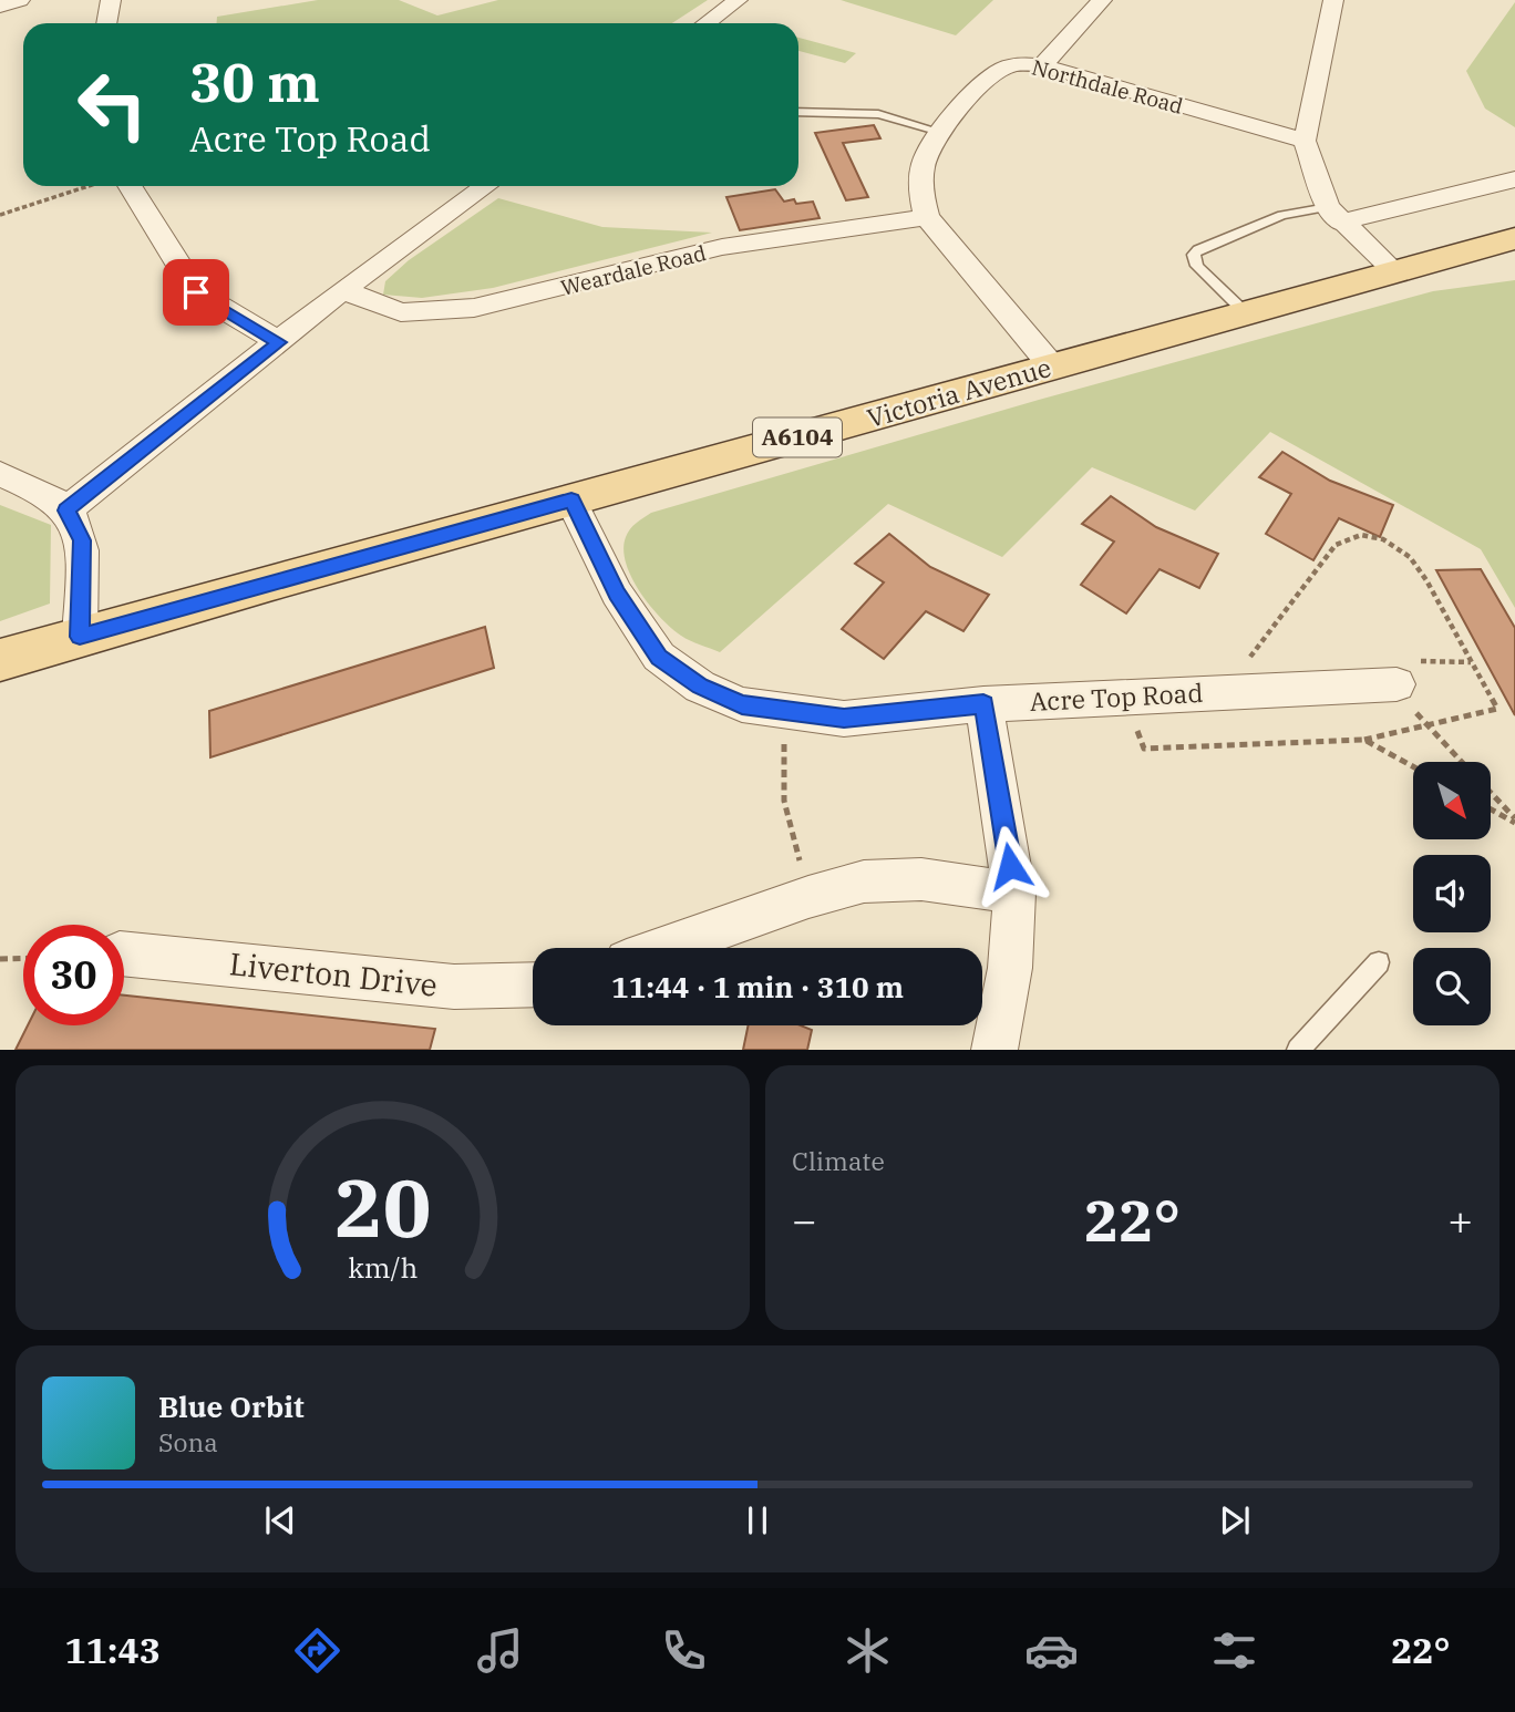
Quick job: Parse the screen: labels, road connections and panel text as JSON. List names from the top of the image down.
{
  "streets": {
    "main road": ["Victoria Avenue", "A6104"],
    "street": [
      "Northdale Road",
      "Weardale Road",
      "Acre Top Road",
      "Liverton Drive"
    ]
  },
  "crossings": [
    ["Northdale Road", "Weardale Road"],
    ["Victoria Avenue", "Acre Top Road"]
  ],
  "north": "bottom right",
  "page": {
    "turn": ["30 m", "Acre Top Road"],
    "limit": "30",
    "trip": "11:44 · 1 min · 310 m",
    "tile": "Climate",
    "heat": ["−", "22°", "+"],
    "song": ["Blue Orbit", "Sona"],
    "tabs": ["11:43", "22°"],
    "gauge": ["20", "km/h"]
  }
}
